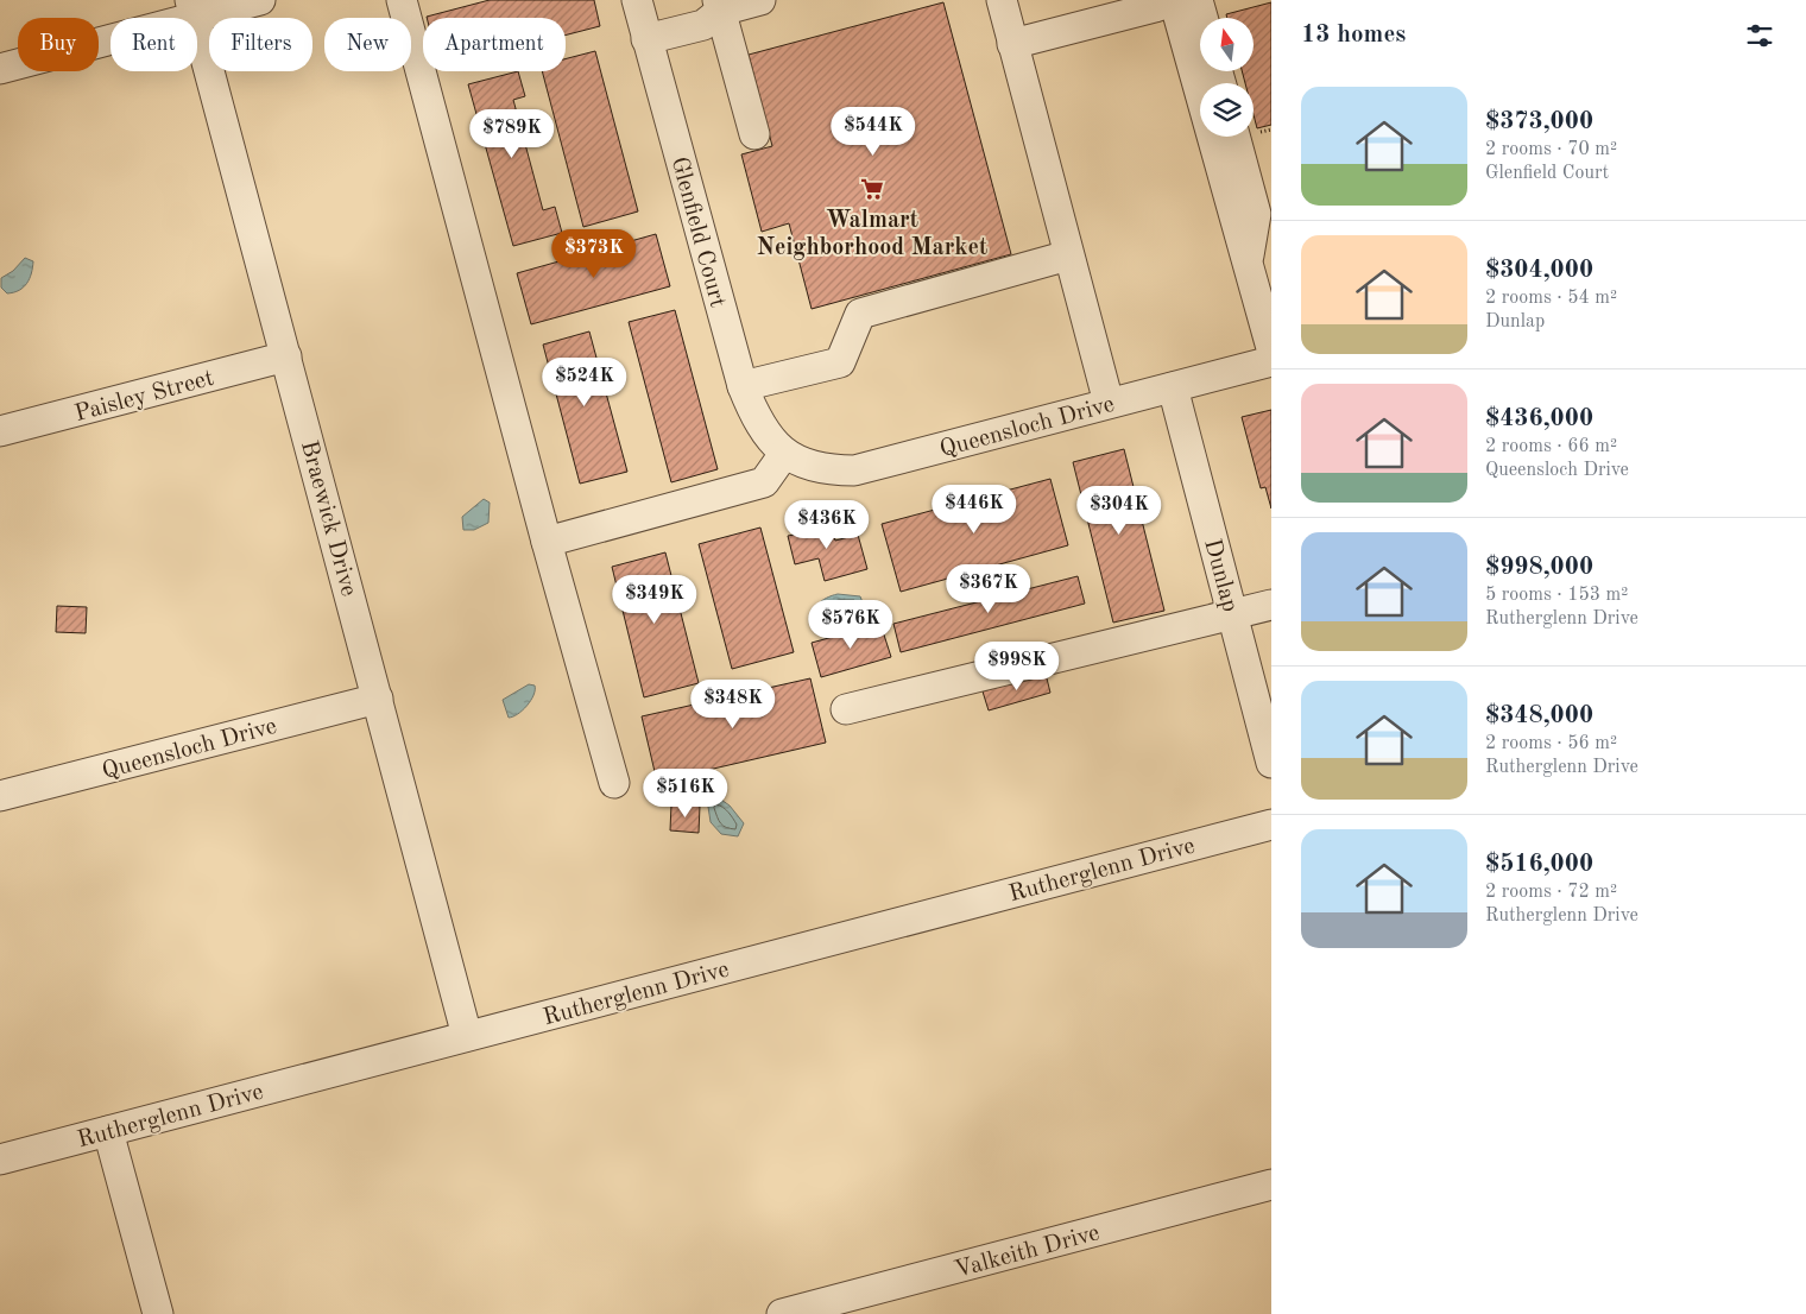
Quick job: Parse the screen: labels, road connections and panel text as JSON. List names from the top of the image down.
{
  "streets": {
    "street": [
      "Glenfield Court",
      "Paisley Street",
      "Queensloch Drive",
      "Braewick Drive",
      "Dunlap",
      "Rutherglenn Drive",
      "Valkeith Drive"
    ]
  },
  "crossings": [
    ["Glenfield Court", "Queensloch Drive"],
    ["Paisley Street", "Braewick Drive"],
    ["Queensloch Drive", "Braewick Drive"],
    ["Queensloch Drive", "Dunlap"],
    ["Braewick Drive", "Rutherglenn Drive"]
  ],
  "places": {
    "supermarket": ["Walmart Neighborhood Market"]
  },
  "north": "top",
  "page": {
    "heading": "13 homes",
    "chip": [
      "Buy",
      "Rent",
      "Filters",
      "New",
      "Apartment"
    ],
    "list": [
      {
        "name": "$373,000",
        "note": "2 rooms · 70 m² · Glenfield Court"
      },
      {
        "name": "$304,000",
        "note": "2 rooms · 54 m² · Dunlap"
      },
      {
        "name": "$436,000",
        "note": "2 rooms · 66 m² · Queensloch Drive"
      },
      {
        "name": "$998,000",
        "note": "5 rooms · 153 m² · Rutherglenn Drive"
      },
      {
        "name": "$348,000",
        "note": "2 rooms · 56 m² · Rutherglenn Drive"
      },
      {
        "name": "$516,000",
        "note": "2 rooms · 72 m² · Rutherglenn Drive"
      }
    ],
    "price": [
      "$544K",
      "$789K",
      "$373K",
      "$524K",
      "$446K",
      "$304K",
      "$436K",
      "$367K",
      "$349K",
      "$576K",
      "$998K",
      "$348K",
      "$516K"
    ]
  }
}
